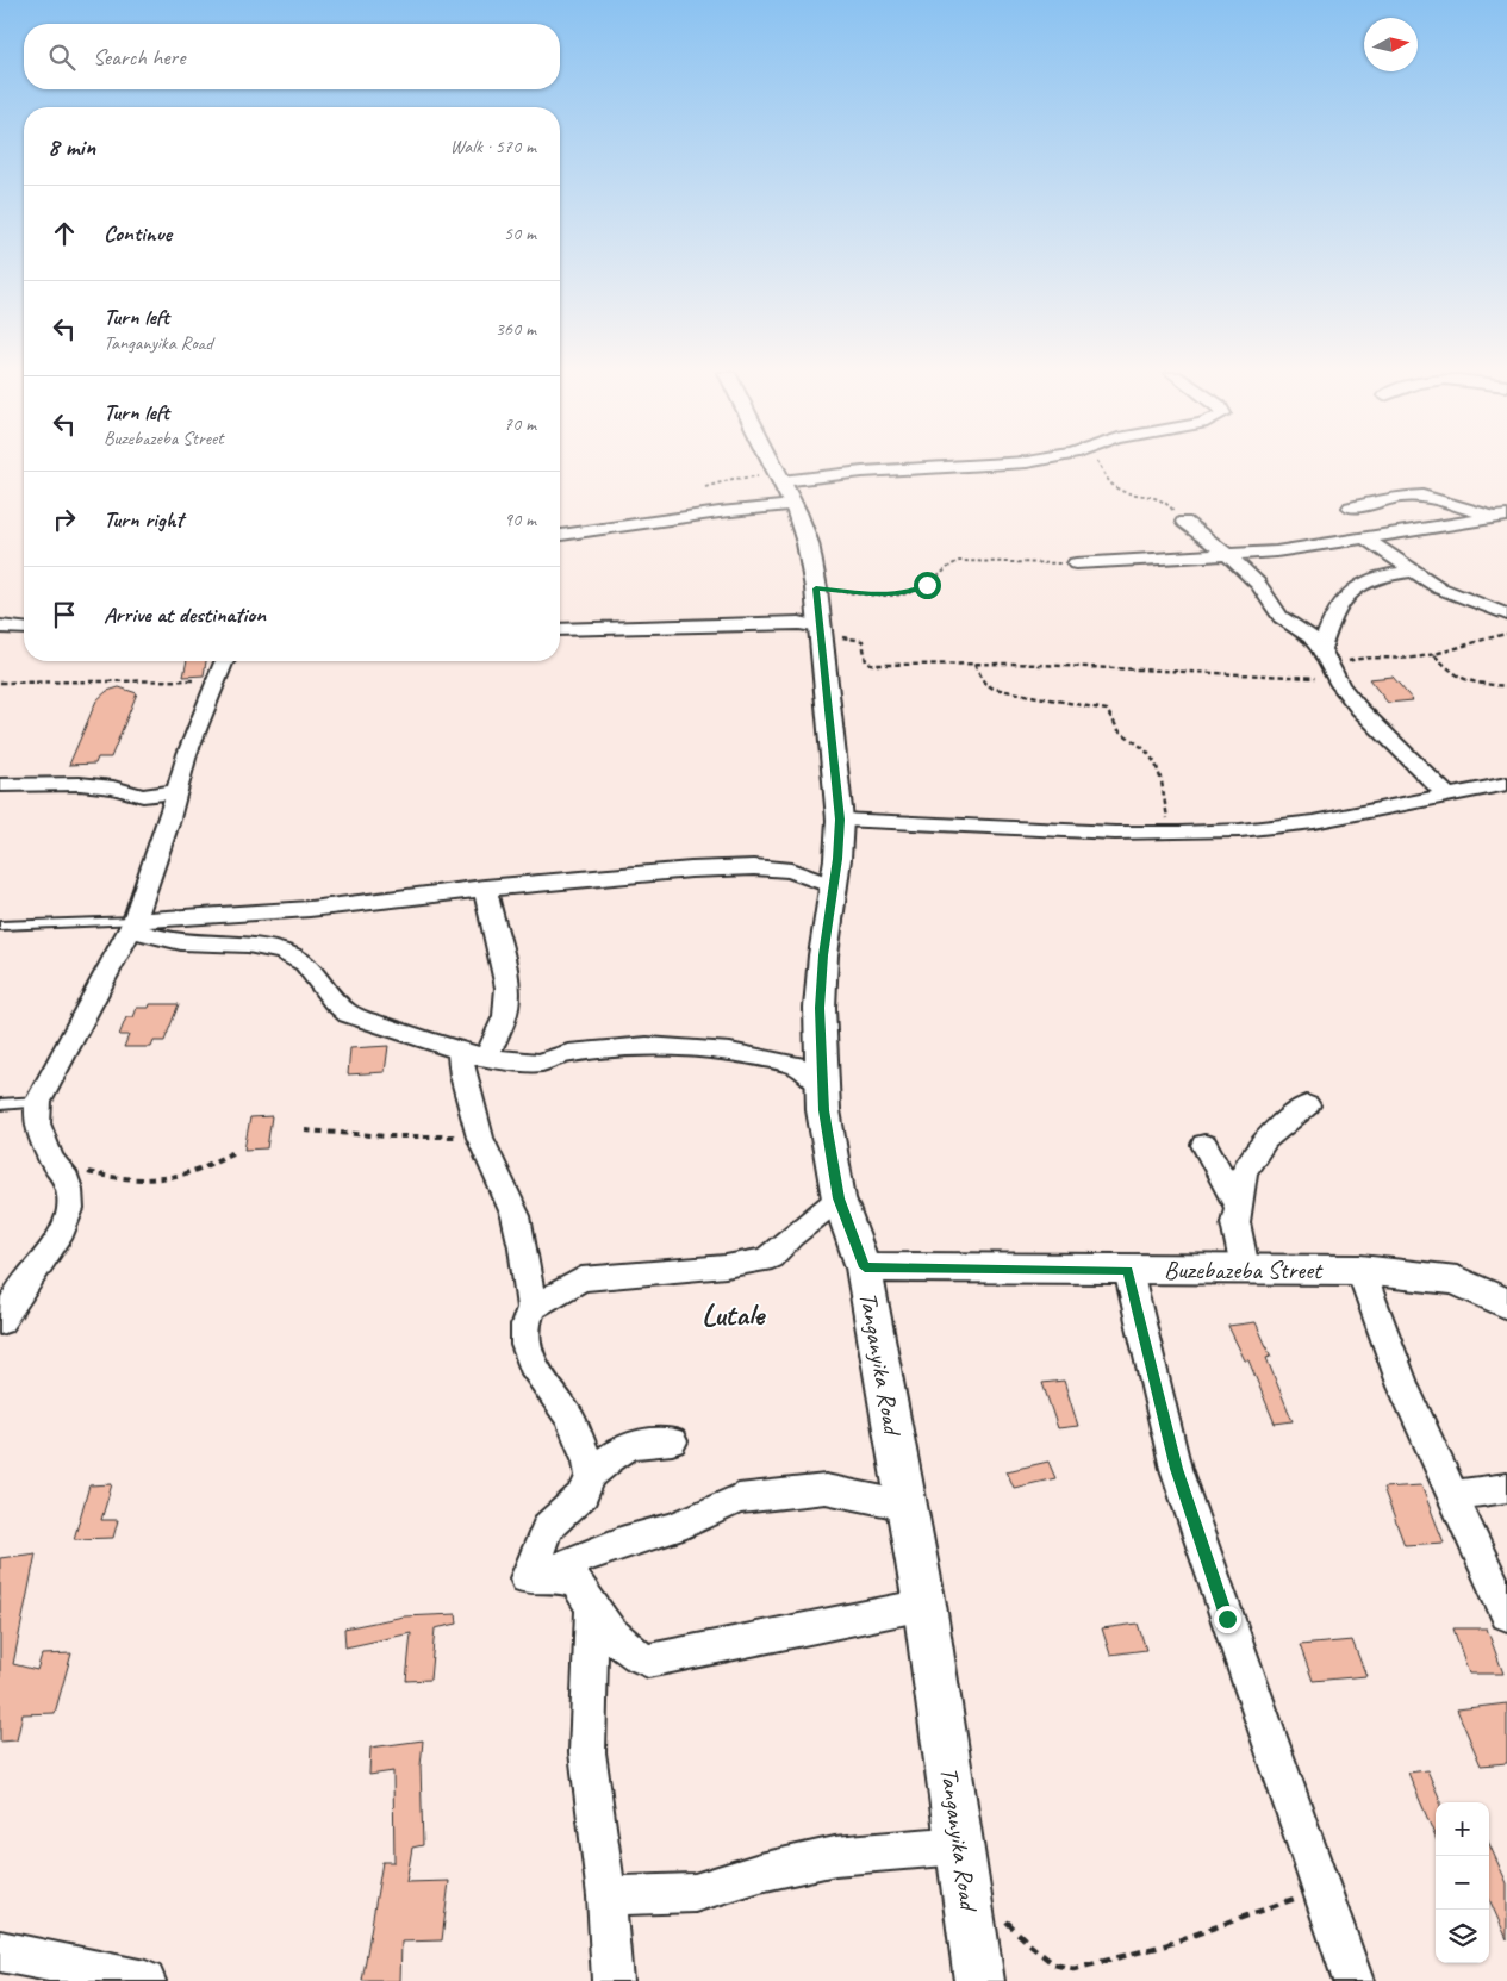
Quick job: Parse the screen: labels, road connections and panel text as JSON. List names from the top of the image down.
{
  "streets": {
    "street": ["Buzebazeba Street", "Tanganyika Road"]
  },
  "crossings": [
    ["Buzebazeba Street", "Tanganyika Road"]
  ],
  "districts": ["Lutale"],
  "north": "right",
  "page": {
    "search": "Search here",
    "heading": ["8 min", "Walk · 570 m"],
    "list": [
      ["Continue", "50 m"],
      ["Turn left", "Tanganyika Road", "360 m"],
      ["Turn left", "Buzebazeba Street", "70 m"],
      ["Turn right", "90 m"],
      "Arrive at destination"
    ],
    "map_buttons": ["+", "−"]
  }
}
